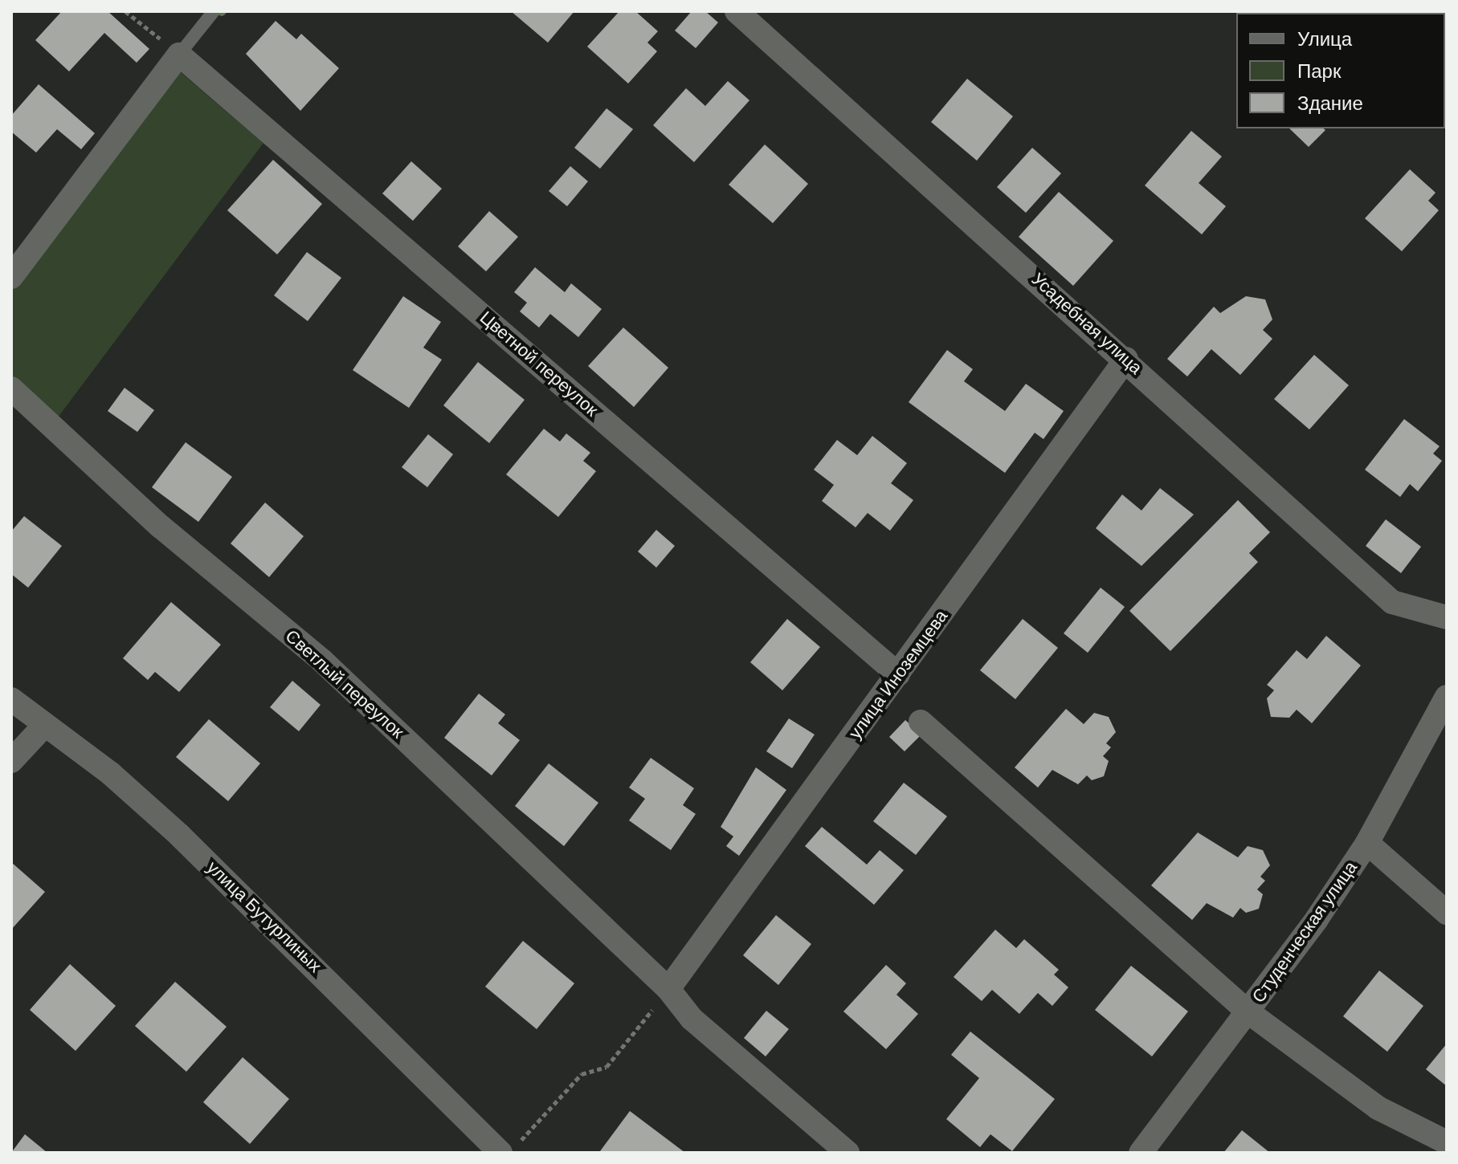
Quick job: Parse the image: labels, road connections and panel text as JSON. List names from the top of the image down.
{
  "streets": {
    "street": [
      "Усадебная улица",
      "Цветной переулок",
      "улица Иноземцева",
      "Светлый переулок",
      "улица Бутурлиных",
      "Студенческая улица"
    ]
  },
  "crossings": [
    ["Усадебная улица", "улица Иноземцева"],
    ["Цветной переулок", "улица Иноземцева"],
    ["улица Иноземцева", "Светлый переулок"]
  ],
  "legend": ["Улица", "Парк", "Здание"]
}
